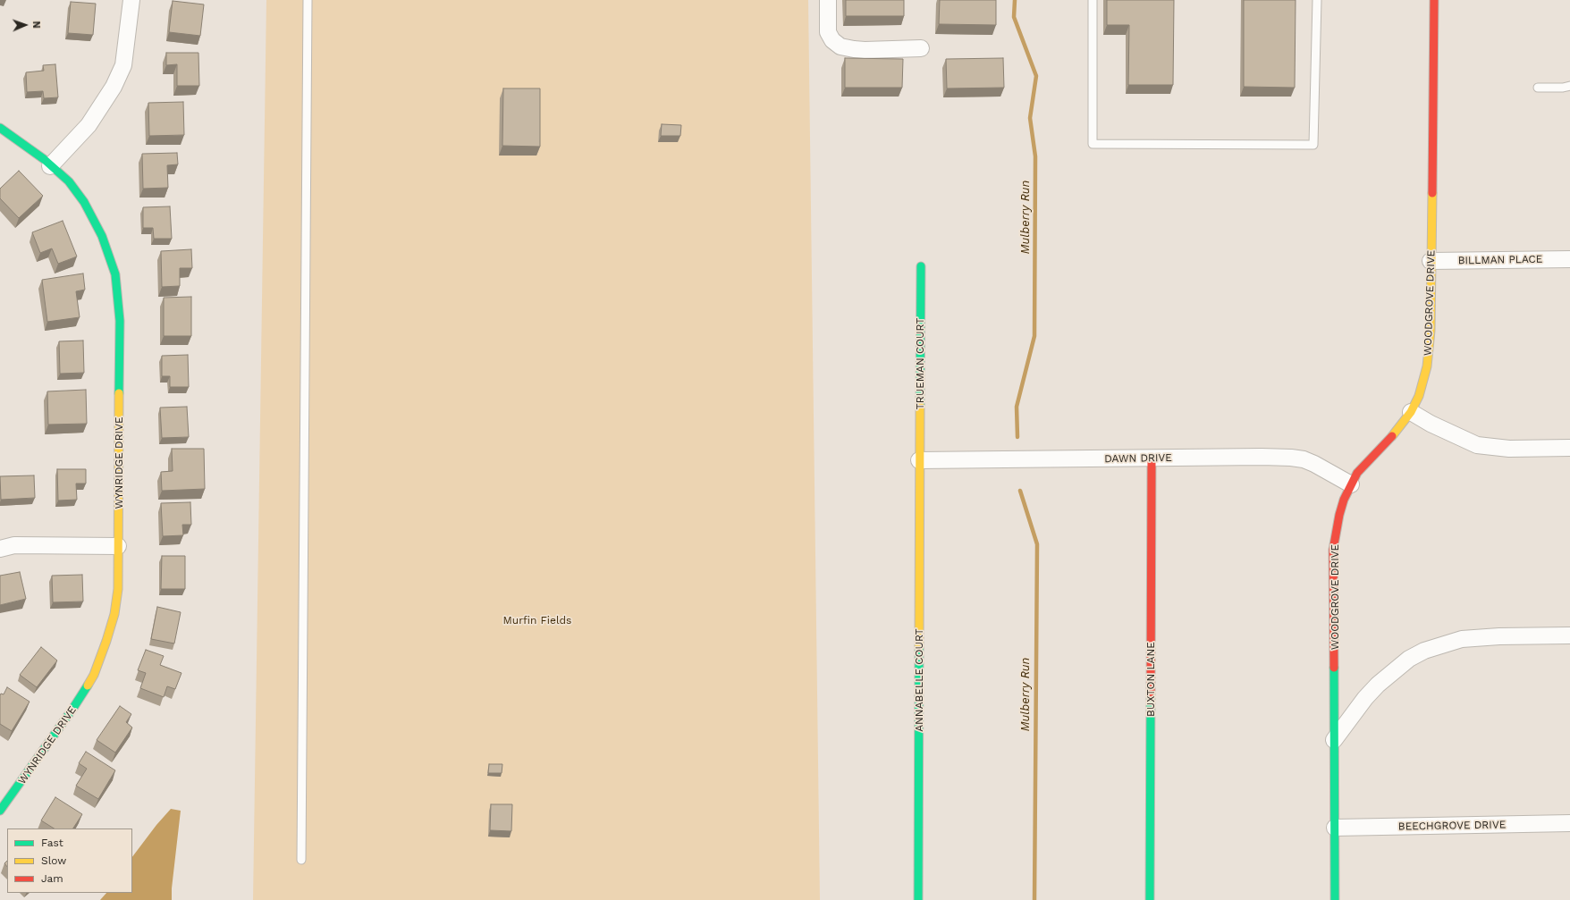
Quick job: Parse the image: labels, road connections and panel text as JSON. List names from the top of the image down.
{
  "streets": {
    "street": [
      "BILLMAN PLACE",
      "WOODGROVE DRIVE",
      "TRUEMAN COURT",
      "DAWN DRIVE",
      "WYNRIDGE DRIVE",
      "BUXTON LANE",
      "ANNABELLE COURT",
      "BEECHGROVE DRIVE"
    ]
  },
  "crossings": [
    ["BILLMAN PLACE", "WOODGROVE DRIVE"],
    ["WOODGROVE DRIVE", "DAWN DRIVE"],
    ["WOODGROVE DRIVE", "BEECHGROVE DRIVE"],
    ["TRUEMAN COURT", "DAWN DRIVE"],
    ["TRUEMAN COURT", "ANNABELLE COURT"],
    ["DAWN DRIVE", "BUXTON LANE"],
    ["DAWN DRIVE", "ANNABELLE COURT"]
  ],
  "water": ["Mulberry Run"],
  "parks": ["Murfin Fields"],
  "legend": ["Fast", "Slow", "Jam"],
  "north": "right"
}
